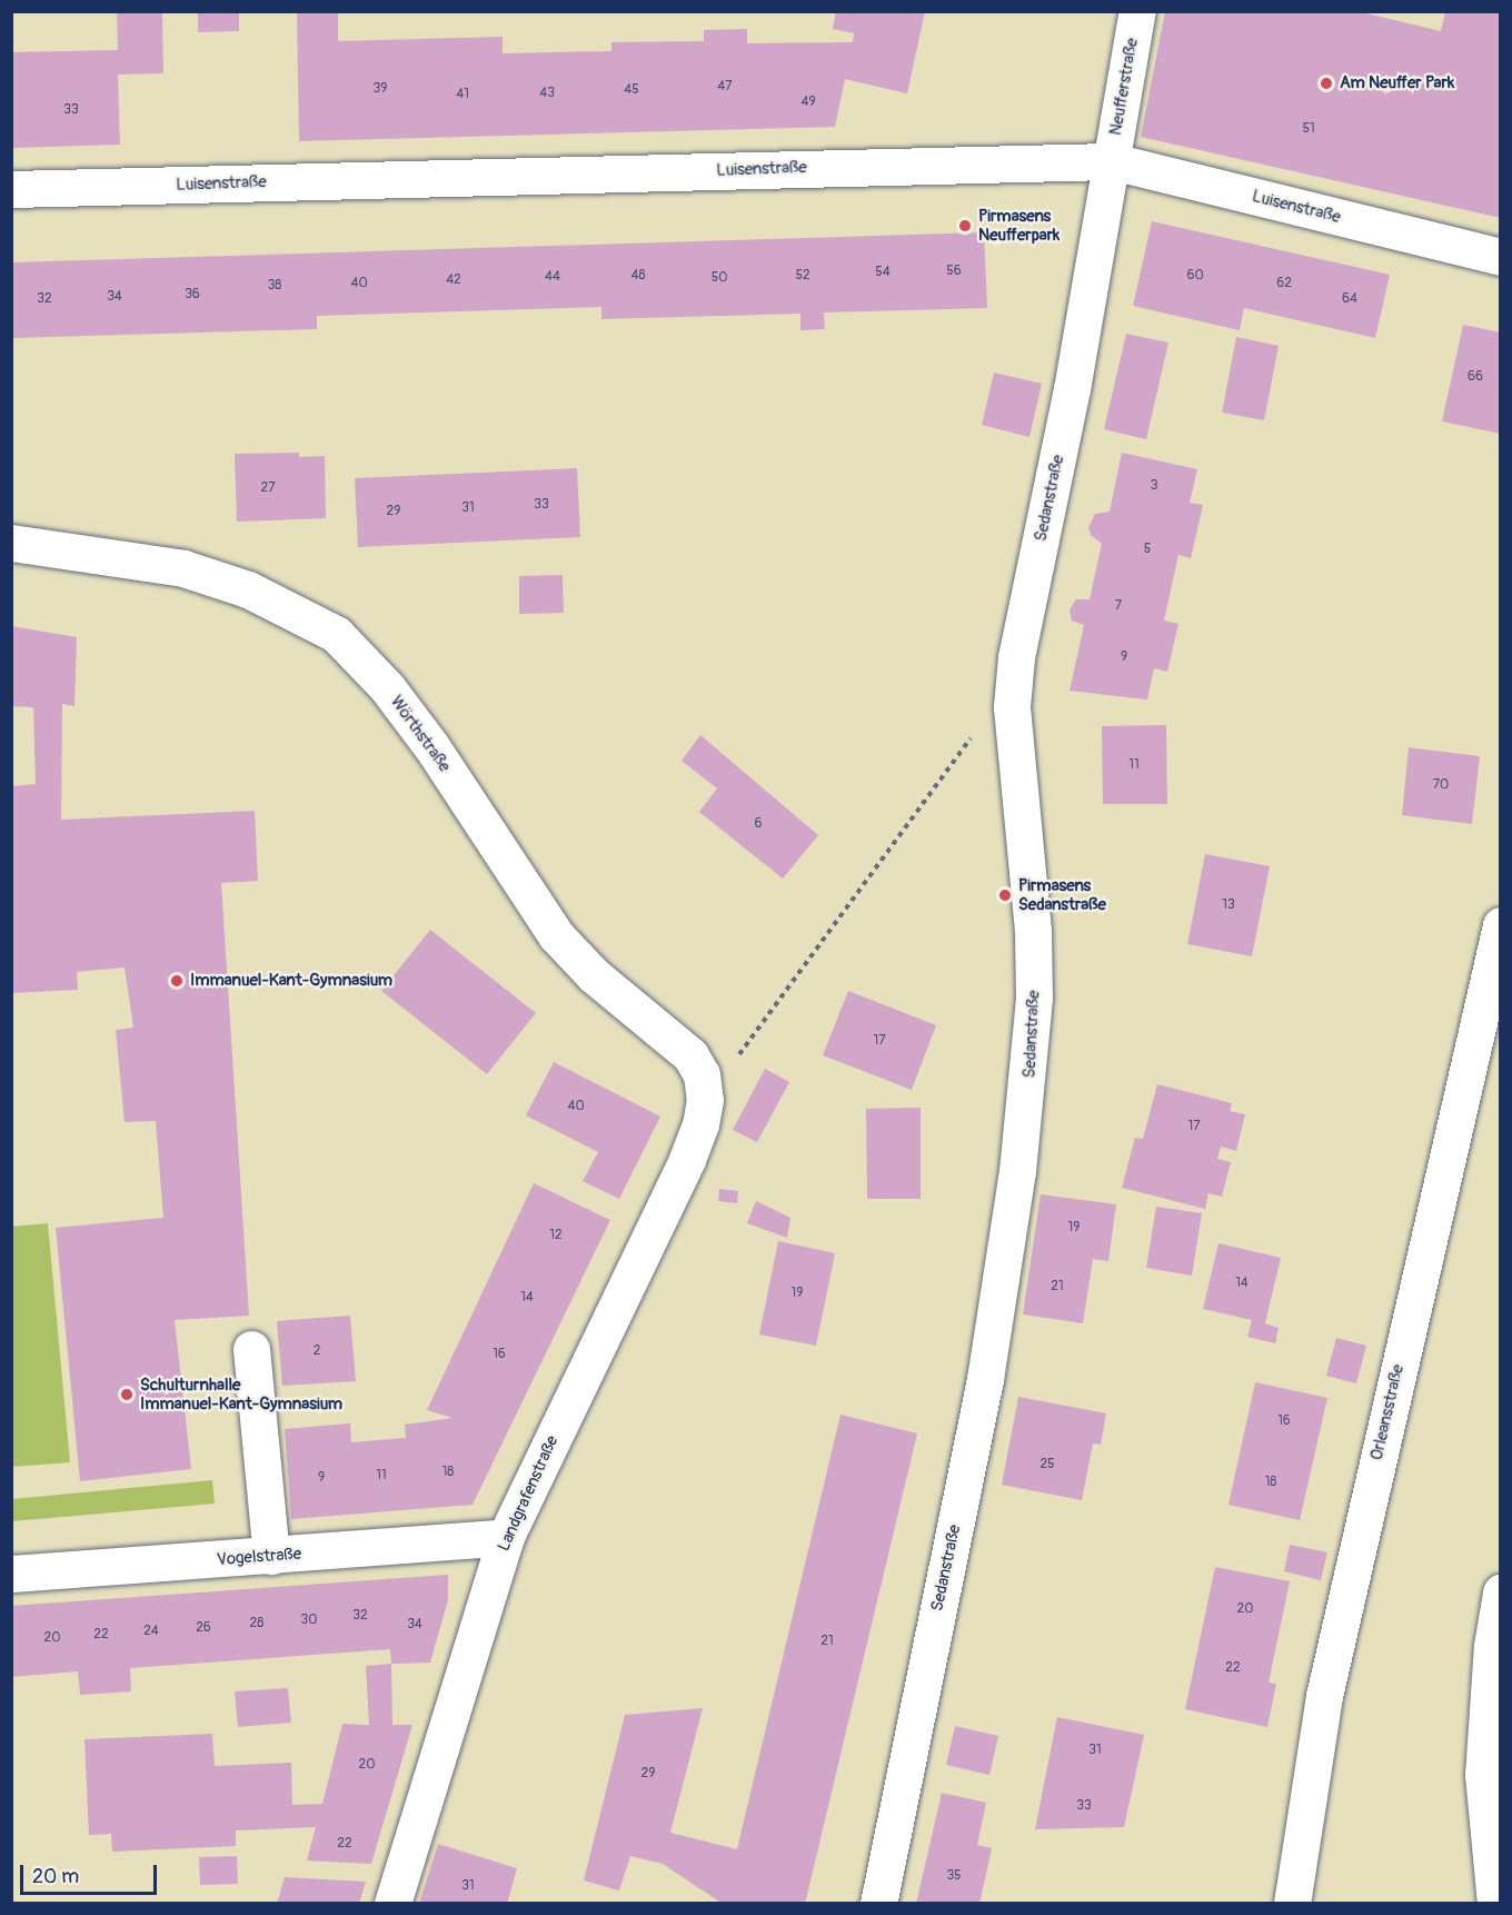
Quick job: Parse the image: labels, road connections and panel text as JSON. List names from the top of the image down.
{
  "streets": {
    "street": [
      "Neufferstraße",
      "Luisenstraße",
      "Sedanstraße",
      "Wörthstraße",
      "Orleansstraße",
      "Landgrafenstraße",
      "Vogelstraße"
    ]
  },
  "crossings": [
    ["Neufferstraße", "Luisenstraße"],
    ["Neufferstraße", "Sedanstraße"],
    ["Luisenstraße", "Sedanstraße"],
    ["Wörthstraße", "Landgrafenstraße"],
    ["Landgrafenstraße", "Vogelstraße"]
  ],
  "places": [
    "Am Neuffer Park",
    "Pirmasens Neufferpark",
    "Pirmasens Sedanstraße",
    "Immanuel-Kant-Gymnasium",
    "Schulturnhalle Immanuel-Kant-Gymnasium"
  ],
  "house_numbers": [
    "47",
    "39",
    "45",
    "43",
    "41",
    "49",
    "33",
    "51",
    "56",
    "54",
    "48",
    "52",
    "60",
    "44",
    "50",
    "42",
    "40",
    "62",
    "38",
    "36",
    "34",
    "32",
    "64",
    "66",
    "3",
    "27",
    "33",
    "31",
    "29",
    "5",
    "7",
    "9",
    "11",
    "70",
    "6",
    "13",
    "17",
    "40",
    "17",
    "19",
    "12",
    "14",
    "21",
    "19",
    "14",
    "2",
    "16",
    "16",
    "25",
    "18",
    "11",
    "9",
    "18",
    "20",
    "32",
    "30",
    "28",
    "34",
    "26",
    "24",
    "22",
    "20",
    "21",
    "22",
    "31",
    "20",
    "29",
    "33",
    "22",
    "35",
    "31"
  ],
  "scale_bar": "20 m"
}
